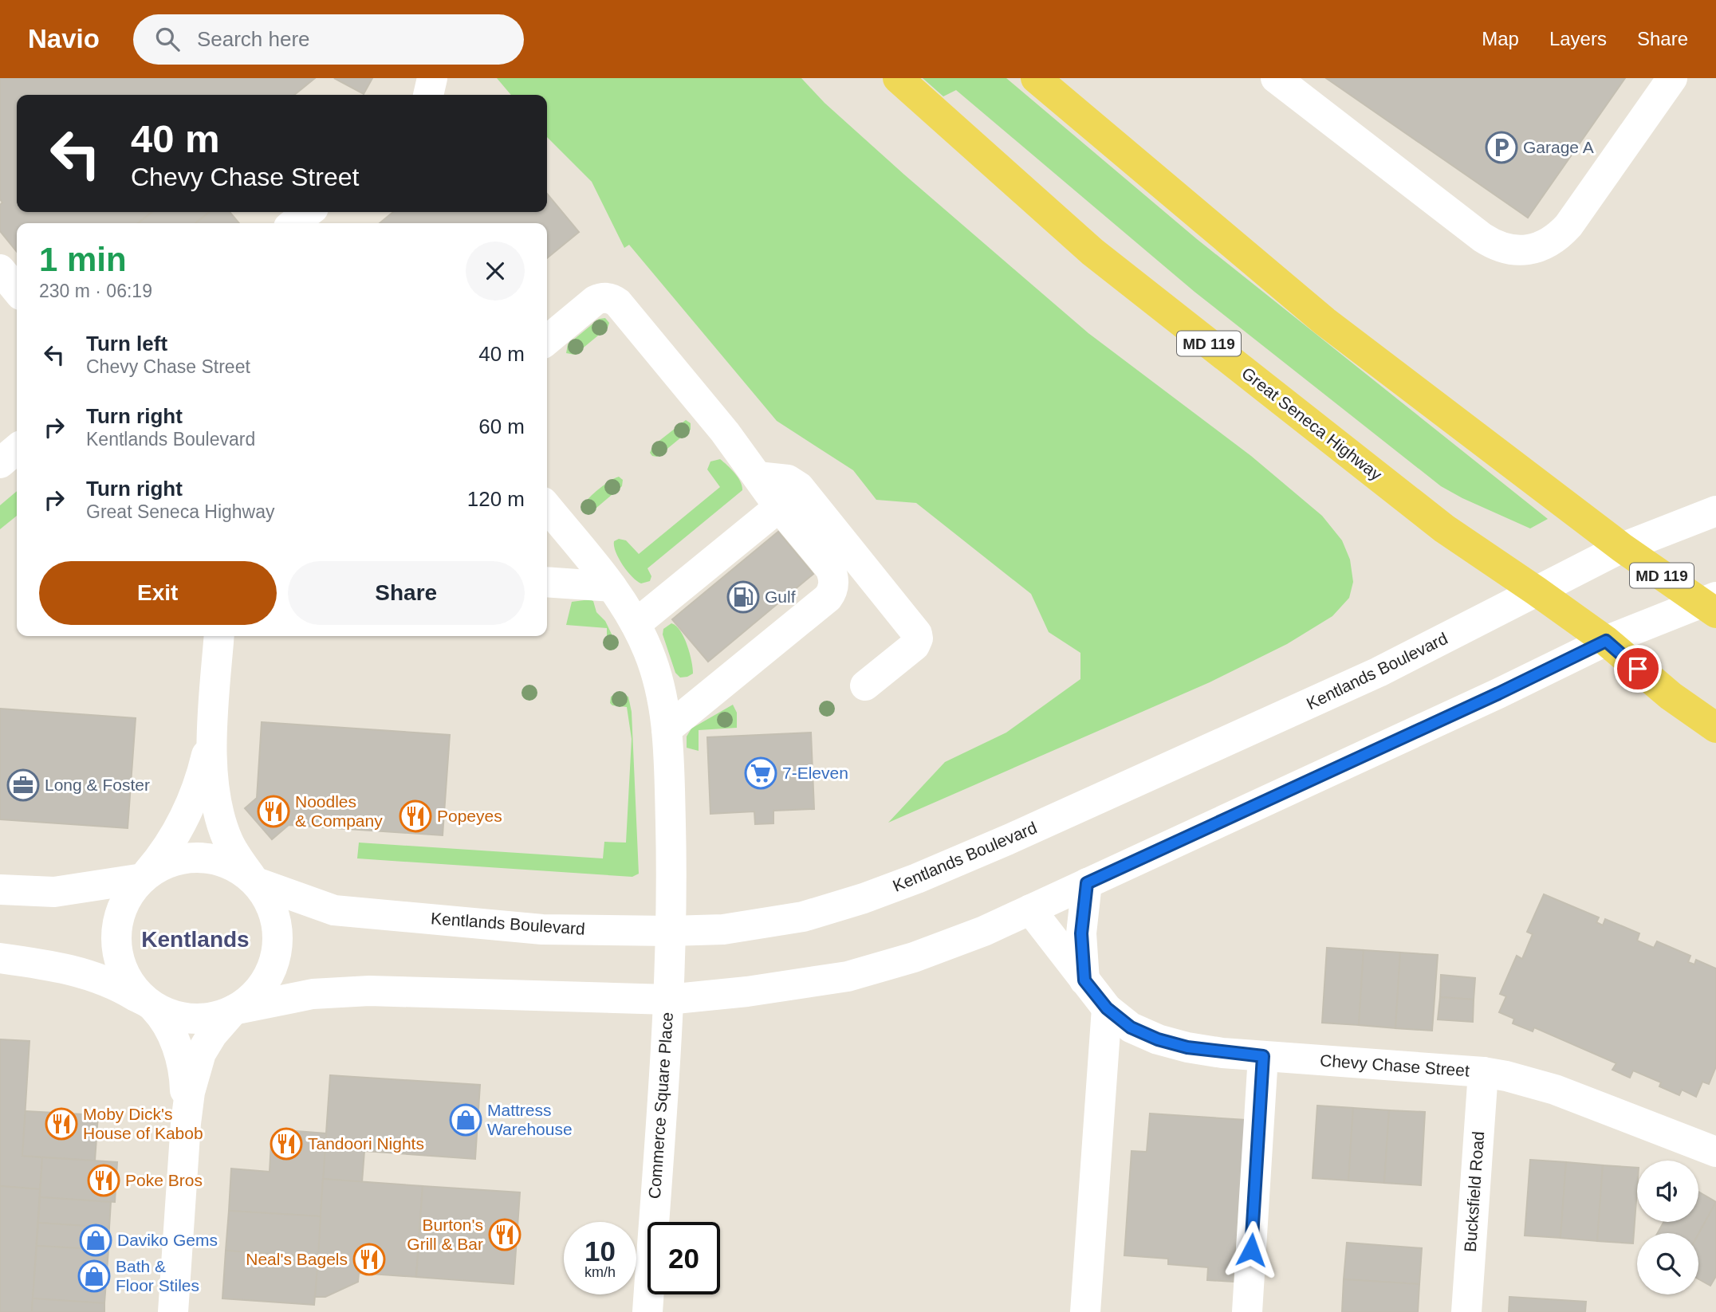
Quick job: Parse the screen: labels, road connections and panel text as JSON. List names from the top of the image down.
{
  "streets": {
    "main road": ["MD 119", "Great Seneca Highway"],
    "street": [
      "Kentlands Boulevard",
      "Chevy Chase Street",
      "Commerce Square Place",
      "Bucksfield Road"
    ]
  },
  "crossings": [
    ["MD 119", "Kentlands Boulevard"],
    ["Great Seneca Highway", "Kentlands Boulevard"],
    ["Kentlands Boulevard", "Commerce Square Place"],
    ["Chevy Chase Street", "Bucksfield Road"]
  ],
  "districts": ["Kentlands"],
  "places": {
    "parking": ["Garage A"],
    "fuel station": ["Gulf"],
    "supermarket": ["7-Eleven"],
    "office": ["Long & Foster"],
    "restaurant": [
      "Noodles & Company",
      "Popeyes",
      "Moby Dick's House of Kabob",
      "Tandoori Nights",
      "Poke Bros",
      "Burton's Grill & Bar",
      "Neal's Bagels"
    ],
    "shop": ["Mattress Warehouse", "Daviko Gems", "Bath & Floor Stiles"]
  },
  "page": {
    "header": "Navio",
    "search": "Search here",
    "nav": ["Map", "Layers", "Share"],
    "turn": ["40 m", "Chevy Chase Street"],
    "heading": ["1 min", "230 m · 06:19"],
    "list": [
      {
        "name": "Turn left",
        "note": "Chevy Chase Street",
        "value": "40 m"
      },
      {
        "name": "Turn right",
        "note": "Kentlands Boulevard",
        "value": "60 m"
      },
      {
        "name": "Turn right",
        "note": "Great Seneca Highway",
        "value": "120 m"
      }
    ],
    "buttons": ["Exit", "Share"],
    "speed": "10 km/h",
    "limit": "20"
  }
}
